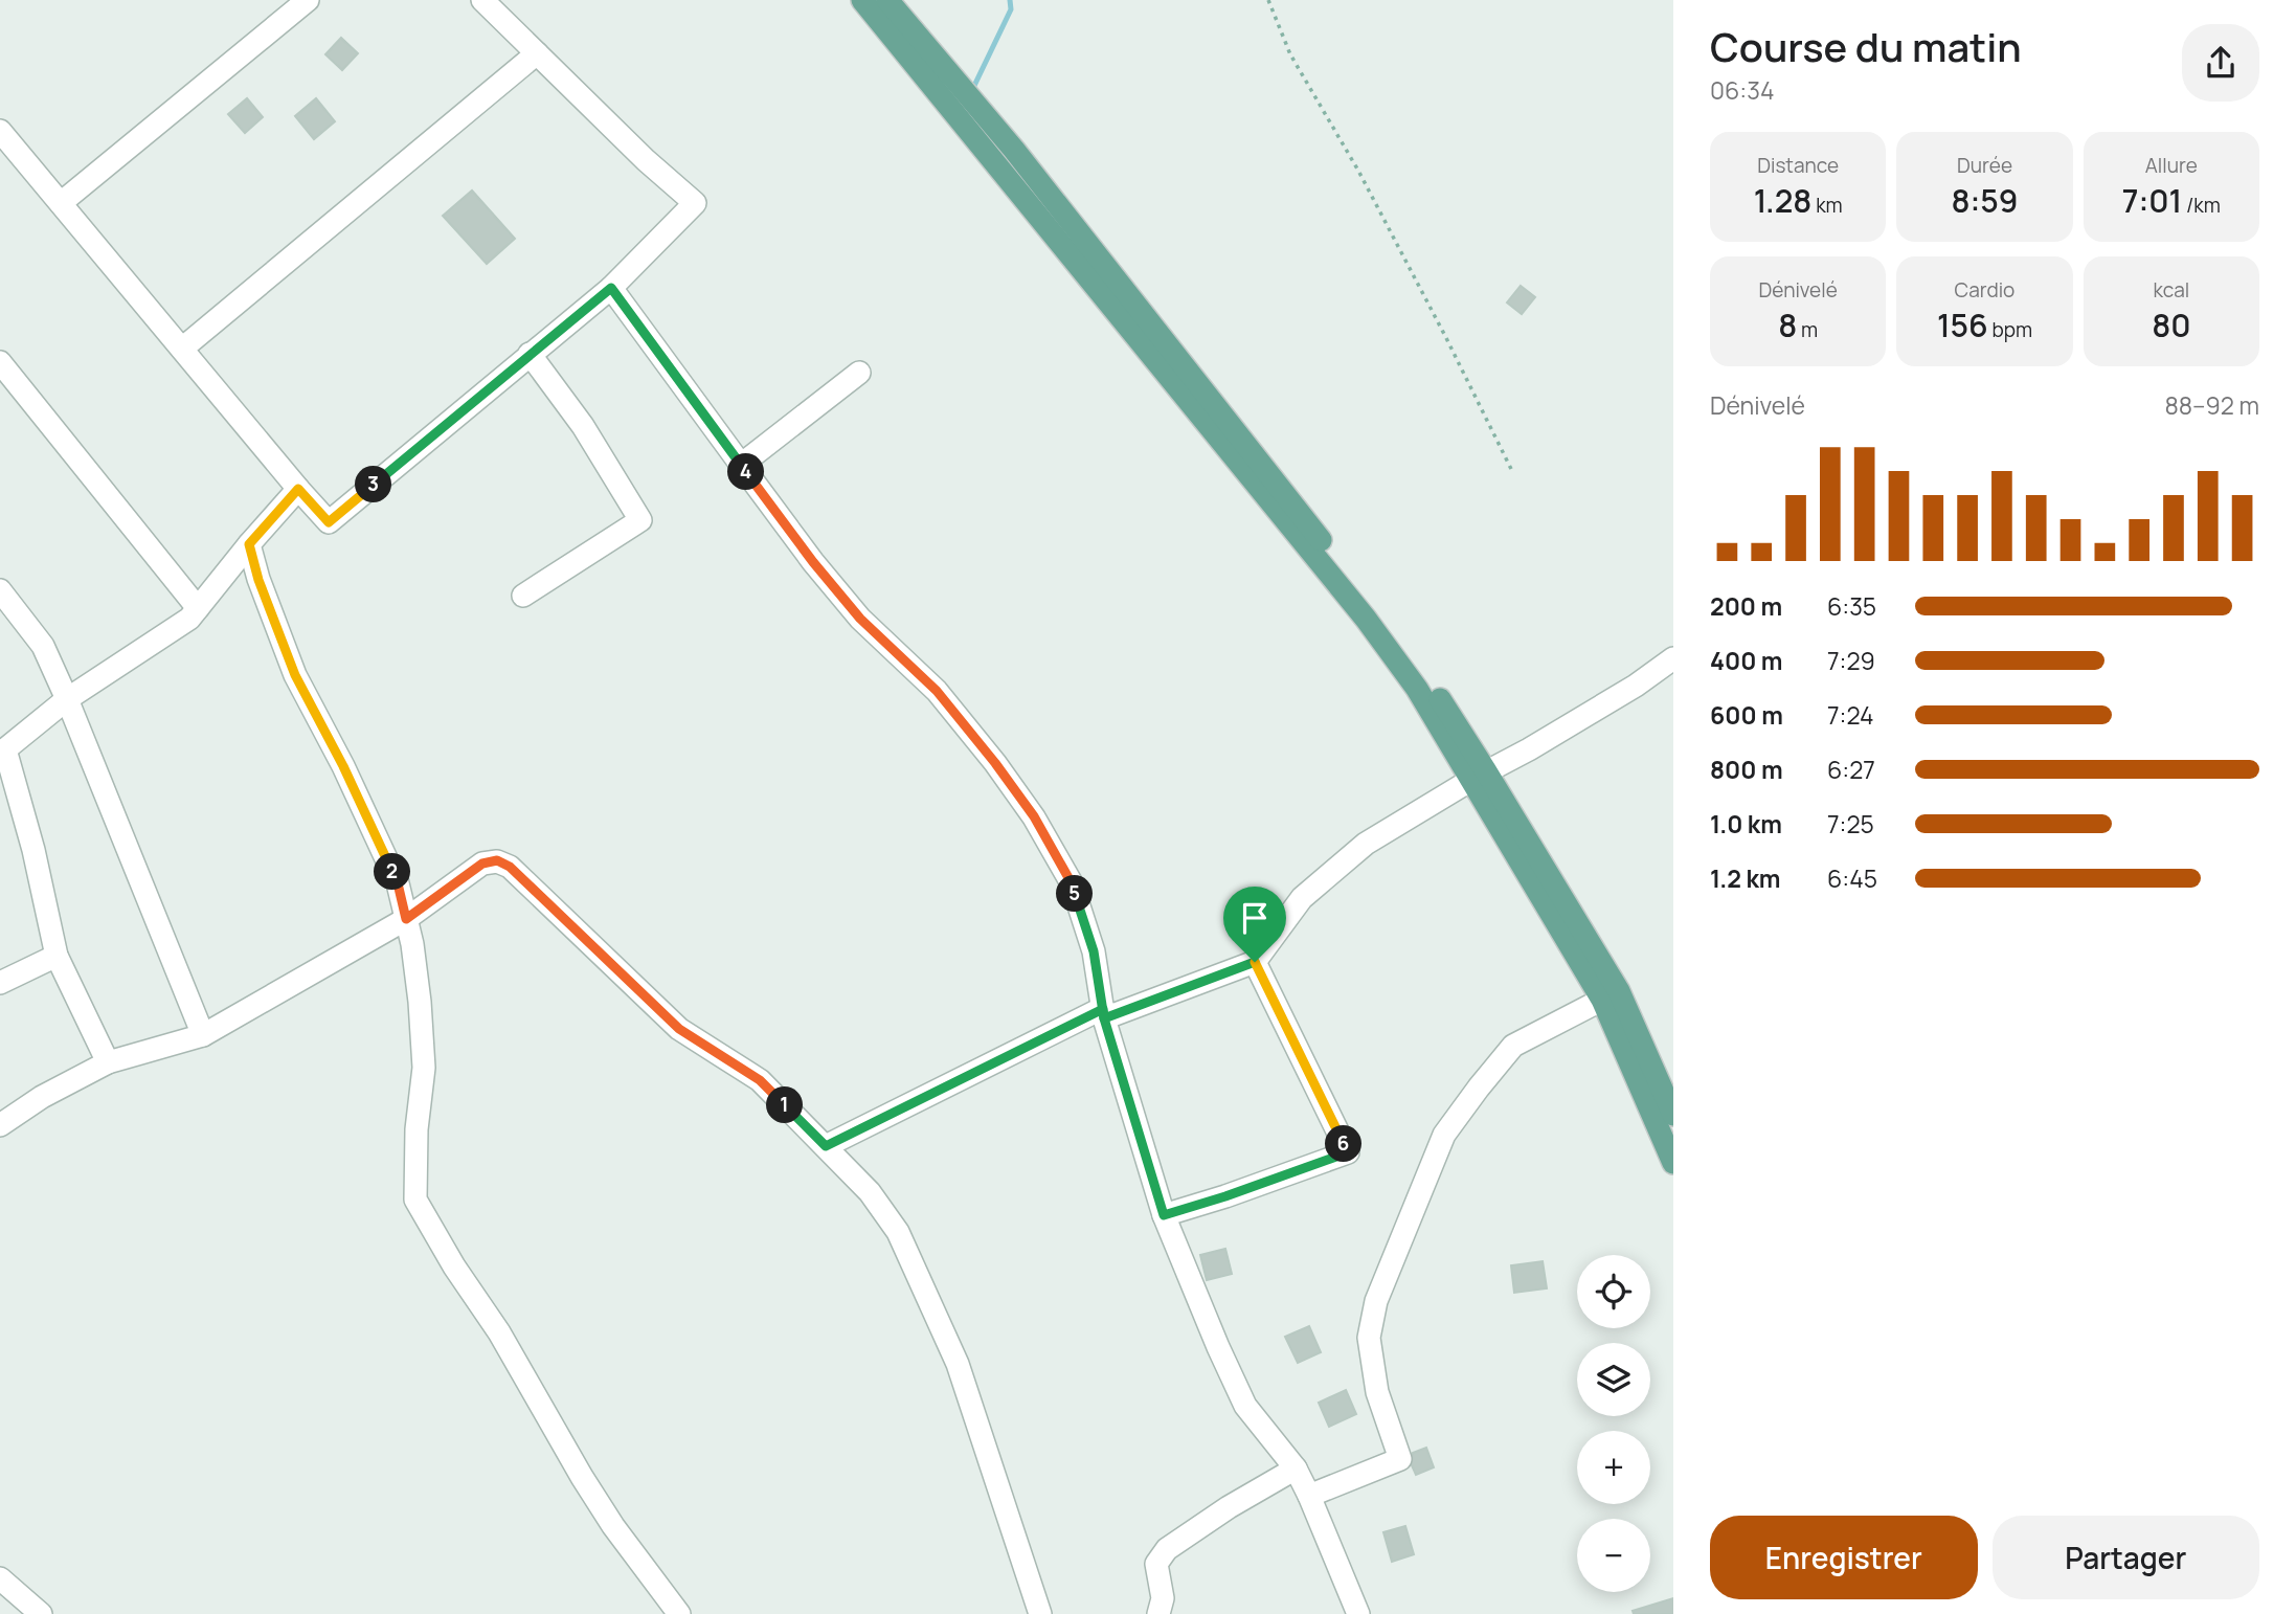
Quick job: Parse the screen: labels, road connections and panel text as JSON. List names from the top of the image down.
{
  "page": {
    "heading": ["Course du matin", "06:34"],
    "stats": [
      ["Distance", "1.28 km"],
      ["Durée", "8:59"],
      ["Allure", "7:01 /km"],
      ["Dénivelé", "8 m"],
      ["Cardio", "156 bpm"],
      ["kcal", "80"]
    ],
    "chart": ["Dénivelé", "88–92 m"],
    "pins": [
      "4",
      "3",
      "2",
      "5",
      "1",
      "6"
    ],
    "list": [
      {
        "name": "200 m",
        "note": "6:35"
      },
      {
        "name": "400 m",
        "note": "7:29"
      },
      {
        "name": "600 m",
        "note": "7:24"
      },
      {
        "name": "800 m",
        "note": "6:27"
      },
      {
        "name": "1.0 km",
        "note": "7:25"
      },
      {
        "name": "1.2 km",
        "note": "6:45"
      }
    ],
    "map_buttons": ["+", "−"],
    "buttons": ["Enregistrer", "Partager"]
  }
}
